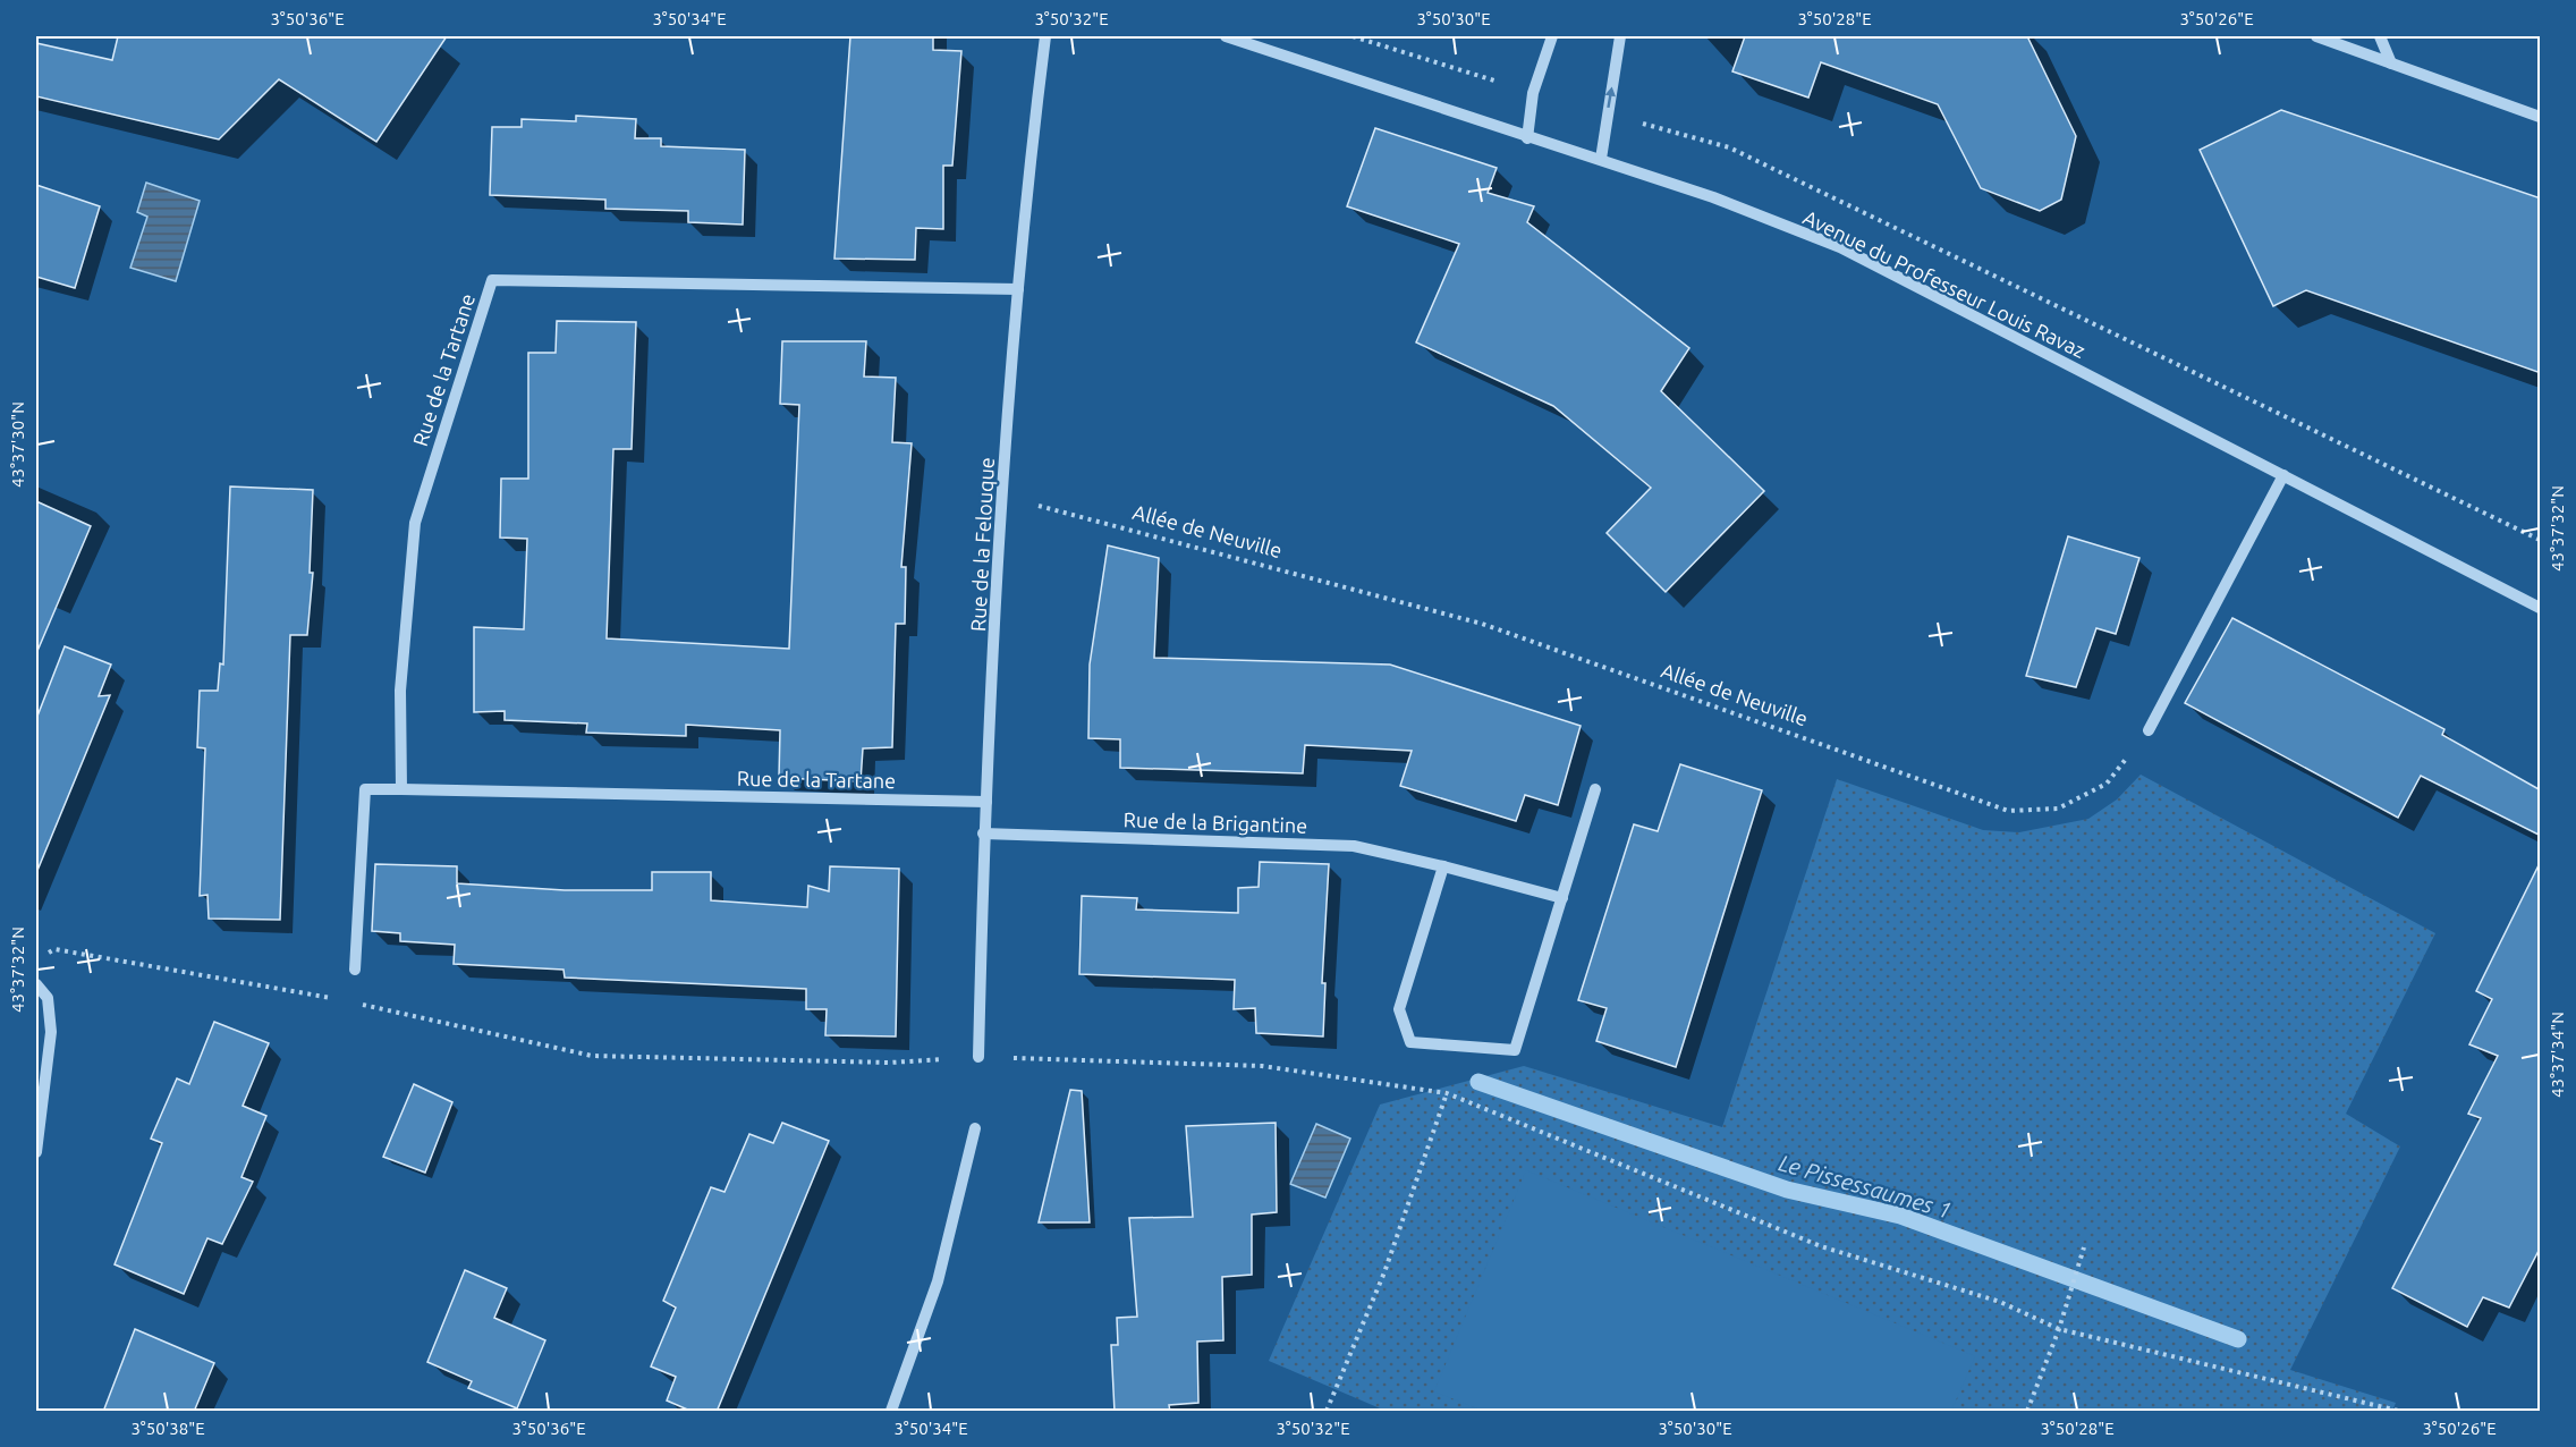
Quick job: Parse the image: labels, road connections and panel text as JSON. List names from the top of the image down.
{
  "streets": {
    "street": [
      "Avenue du Professeur Louis Ravaz",
      "Rue de la Tartane",
      "Rue de la Felouque",
      "Rue de la Brigantine"
    ],
    "path": ["Allée de Neuville"]
  },
  "crossings": [
    ["Rue de la Tartane", "Rue de la Felouque"],
    ["Allée de Neuville", "Rue de la Felouque"],
    ["Rue de la Felouque", "Rue de la Brigantine"]
  ],
  "water": ["Le Pissessaumes 1"],
  "coordinates": [
    "3°50'36\"E",
    "3°50'34\"E",
    "3°50'32\"E",
    "3°50'30\"E",
    "3°50'28\"E",
    "3°50'26\"E",
    "43°37'30\"N",
    "43°37'32\"N",
    "43°37'34\"N",
    "3°50'38\"E"
  ]
}
